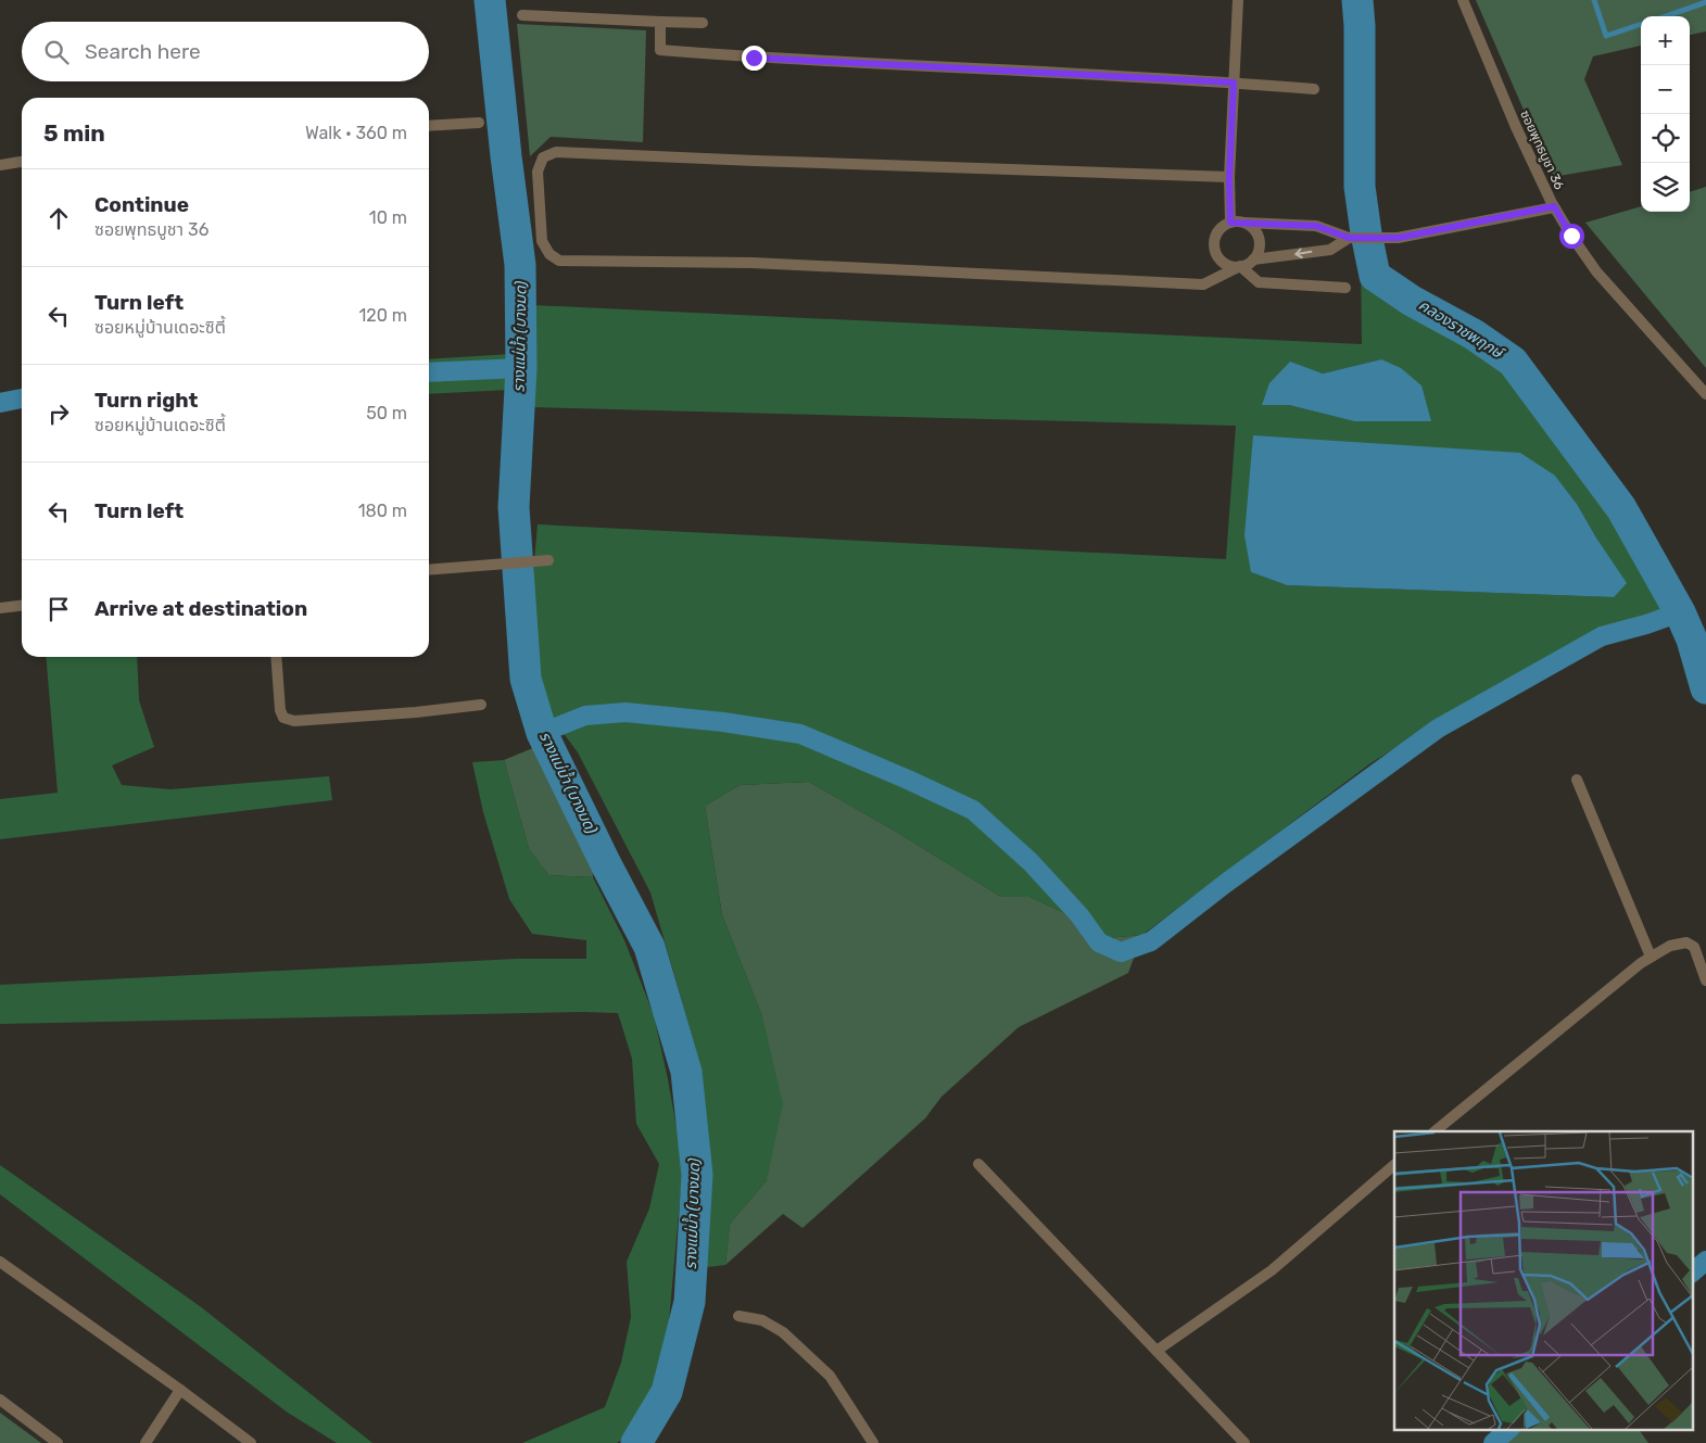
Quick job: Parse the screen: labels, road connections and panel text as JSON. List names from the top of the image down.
{
  "streets": {
    "street": ["ซอยพุทธบูชา 36"]
  },
  "water": ["คลองราชพฤกษ์", "รางแม่น้ำ (บางมด)"],
  "page": {
    "map_buttons": ["+", "−"],
    "search": "Search here",
    "heading": ["5 min", "Walk · 360 m"],
    "list": [
      ["Continue", "ซอยพุทธบูชา 36", "10 m"],
      ["Turn left", "ซอยหมู่บ้านเดอะซิตี้", "120 m"],
      ["Turn right", "ซอยหมู่บ้านเดอะซิตี้", "50 m"],
      ["Turn left", "180 m"],
      "Arrive at destination"
    ]
  }
}
